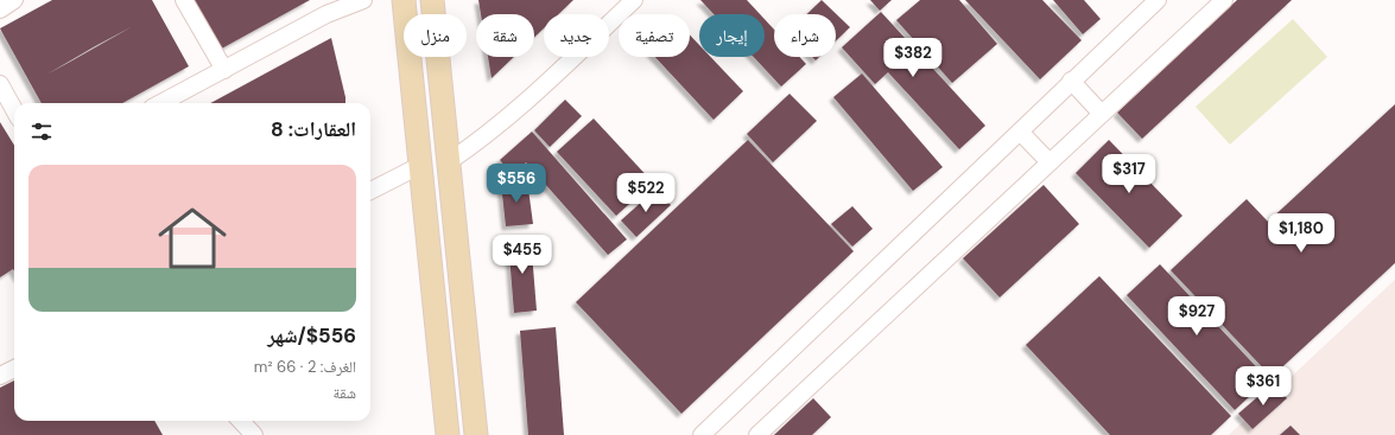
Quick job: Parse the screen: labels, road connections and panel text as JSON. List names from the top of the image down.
{
  "page": {
    "chip": [
      "شراء",
      "إيجار",
      "تصفية",
      "جديد",
      "شقة",
      "منزل"
    ],
    "price": [
      "$382",
      "$317",
      "$556",
      "$522",
      "$1,180",
      "$455",
      "$927",
      "$361"
    ],
    "heading": "العقارات: 8",
    "list": [
      {
        "name": "$556/شهر",
        "note": "الغرف: 2 · 66 m² · شقة"
      }
    ]
  }
}
